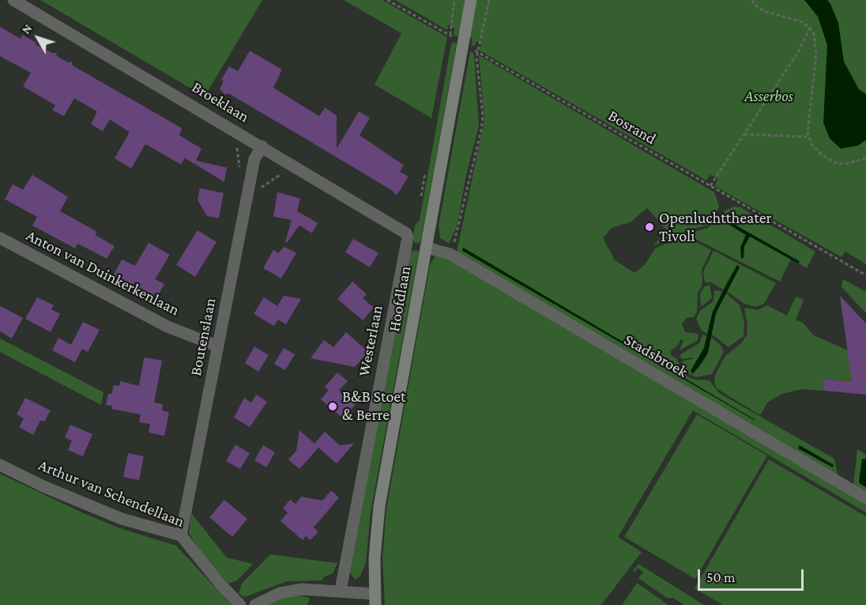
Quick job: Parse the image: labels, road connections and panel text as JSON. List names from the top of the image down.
{
  "streets": {
    "street": [
      "Broeklaan",
      "Anton van Duinkerkenlaan",
      "Hoofdlaan",
      "Boutenslaan",
      "Westerlaan",
      "Stadsbroek",
      "Arthur van Schendellaan"
    ],
    "path": ["Bosrand"]
  },
  "crossings": [
    ["Broeklaan", "Boutenslaan"],
    ["Broeklaan", "Westerlaan"],
    ["Bosrand", "Hoofdlaan"],
    ["Anton van Duinkerkenlaan", "Boutenslaan"],
    ["Hoofdlaan", "Stadsbroek"],
    ["Boutenslaan", "Arthur van Schendellaan"]
  ],
  "parks": ["Asserbos"],
  "places": ["Openluchttheater Tivoli", "B&B Stoet & Berre"],
  "scale_bar": "50 m",
  "north": "top left"
}
